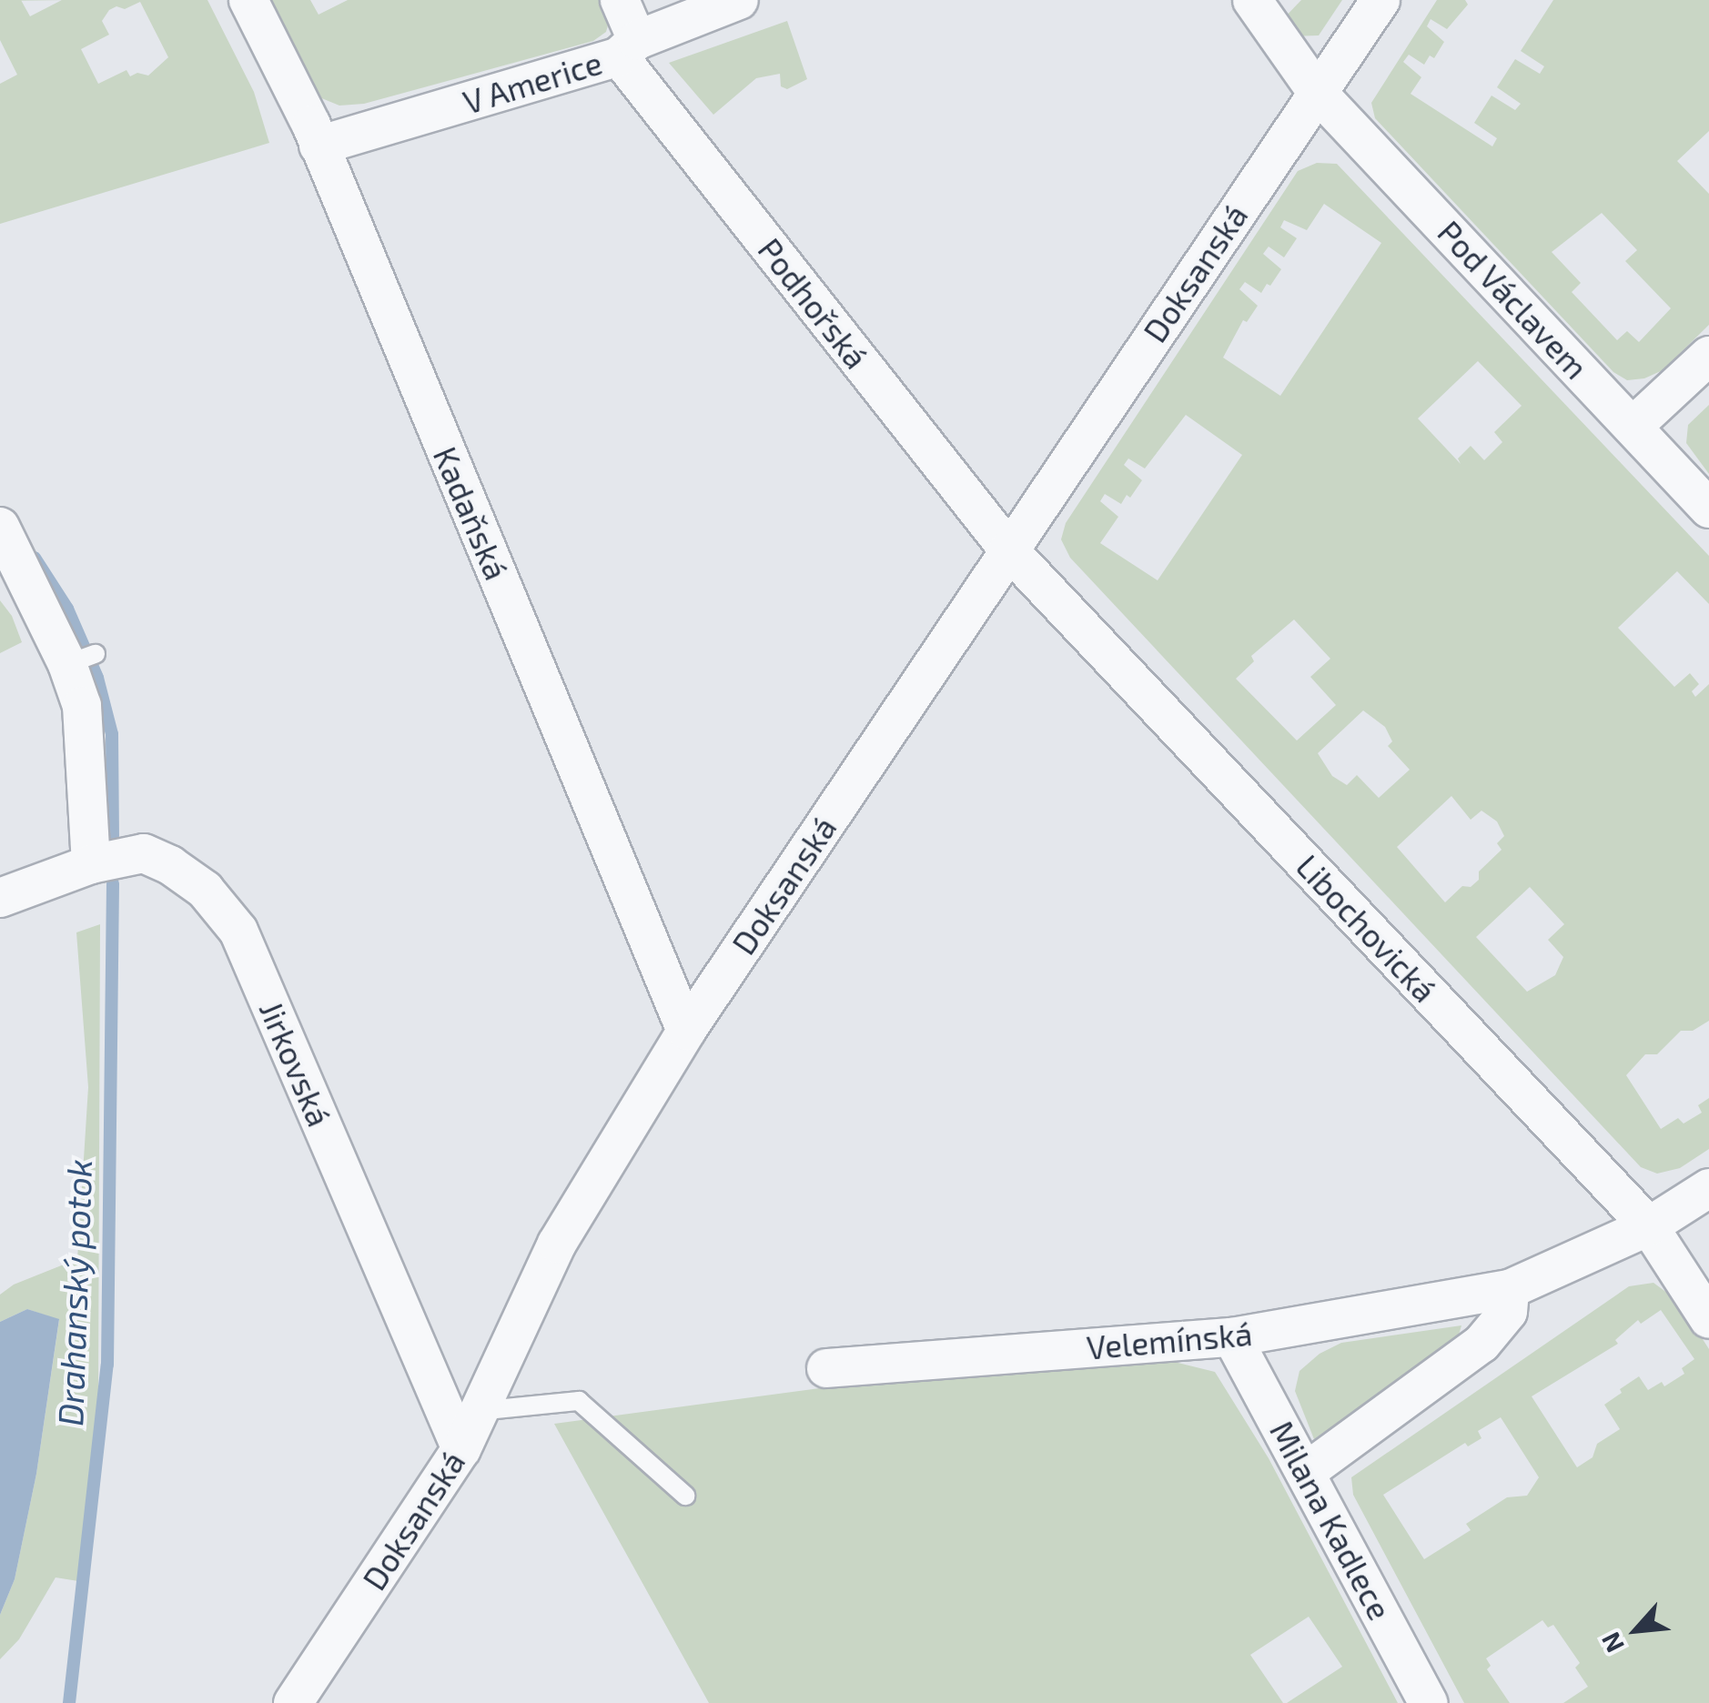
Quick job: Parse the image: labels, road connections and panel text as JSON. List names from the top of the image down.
{
  "streets": {
    "street": [
      "V Americe",
      "Doksanská",
      "Pod Václavem",
      "Podhořská",
      "Kadaňská",
      "Libochovická",
      "Jirkovská",
      "Velemínská",
      "Milana Kadlece"
    ]
  },
  "crossings": [
    ["V Americe", "Podhořská"],
    ["V Americe", "Kadaňská"],
    ["Doksanská", "Pod Václavem"],
    ["Doksanská", "Podhořská"],
    ["Doksanská", "Kadaňská"],
    ["Doksanská", "Libochovická"],
    ["Doksanská", "Jirkovská"],
    ["Podhořská", "Libochovická"],
    ["Libochovická", "Velemínská"],
    ["Velemínská", "Milana Kadlece"]
  ],
  "water": ["Drahanský potok"],
  "north": "bottom left"
}
